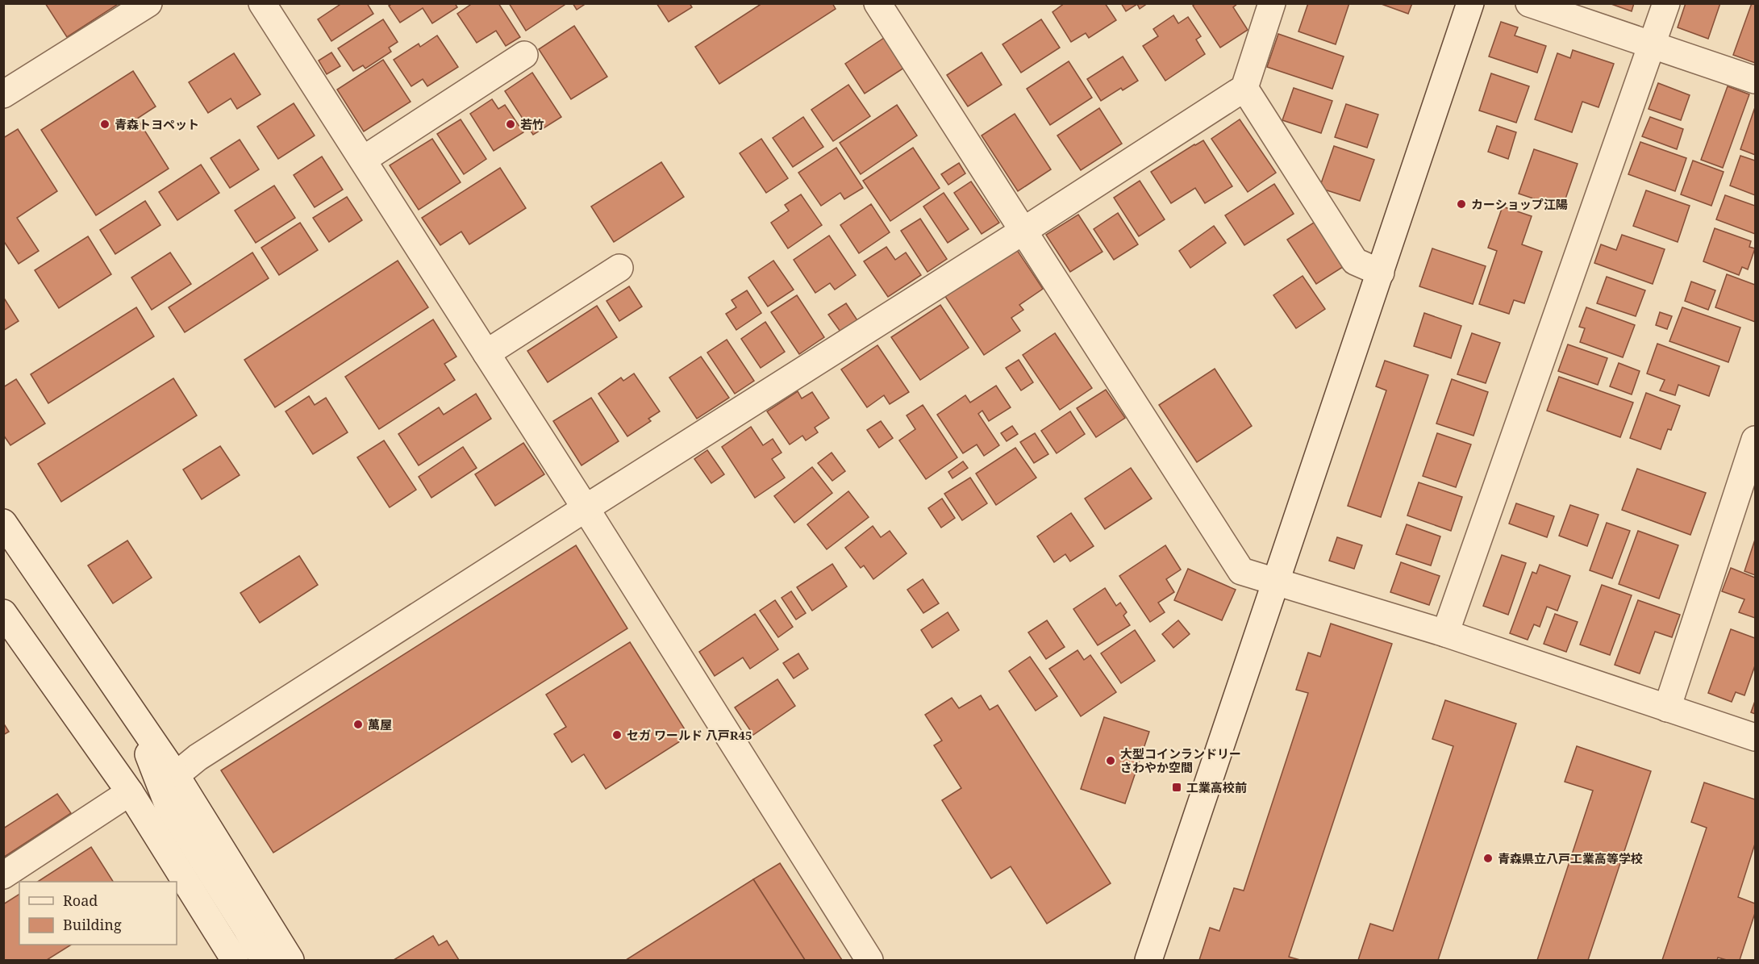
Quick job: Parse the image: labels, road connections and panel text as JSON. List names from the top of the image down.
{
  "places": {
    "other": [
      "青森トヨペット",
      "若竹",
      "カーショップ江陽",
      "萬屋",
      "セガ ワールド 八戸R45",
      "大型コインランドリー さわやか空間",
      "青森県立八戸工業高等学校"
    ],
    "transit": ["工業高校前"]
  },
  "legend": ["Road", "Building"]
}
